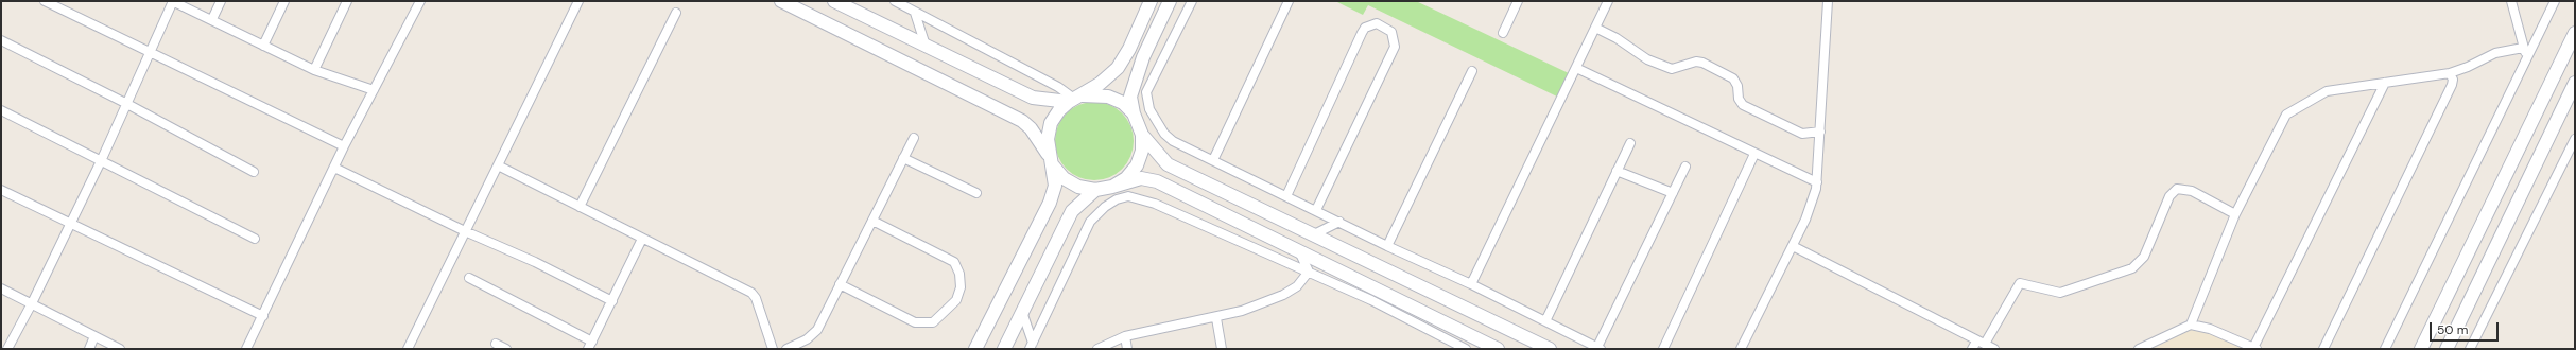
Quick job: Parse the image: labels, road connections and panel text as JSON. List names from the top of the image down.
{
  "scale_bar": "50 m"
}
